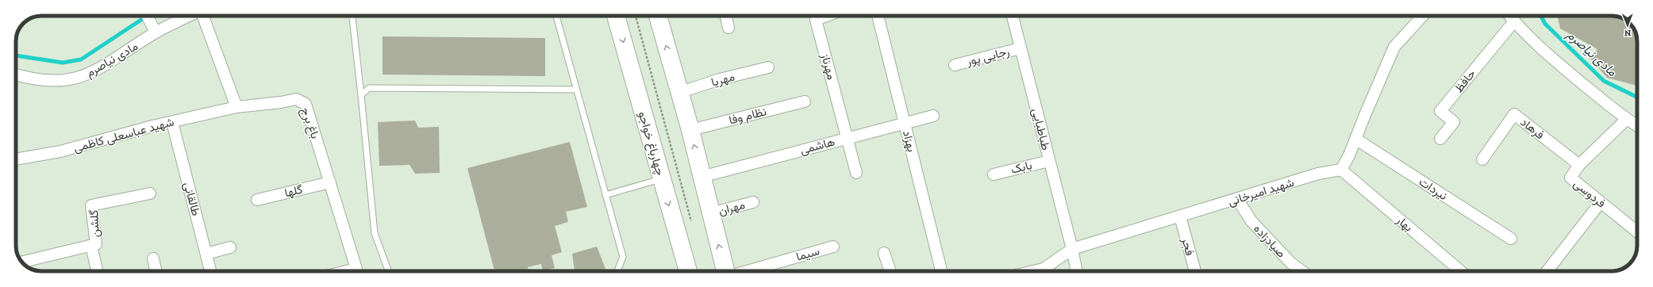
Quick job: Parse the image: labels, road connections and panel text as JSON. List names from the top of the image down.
{
  "streets": {
    "main road": ["چهارباغ خواجو"],
    "street": [
      "رجایی پور",
      "مادی نیاصرم",
      "مهرناز",
      "مهریا",
      "حافظ",
      "نظام وفا",
      "باغ برج",
      "فرهاد",
      "طباطبایی",
      "شهید عباسعلی کاظمی",
      "بهزاد",
      "هاشمی",
      "بابک",
      "نیردات",
      "گلها",
      "شهید امیرخانی",
      "فردوسی",
      "طالقانی",
      "مهران",
      "گلشن",
      "بهار",
      "صیادزاده",
      "فجر",
      "سیما"
    ]
  },
  "crossings": [
    ["رجایی پور", "طباطبایی"],
    ["مهرناز", "هاشمی"],
    ["باغ برج", "شهید عباسعلی کاظمی"],
    ["باغ برج", "گلها"],
    ["فرهاد", "فردوسی"],
    ["طباطبایی", "بابک"],
    ["طباطبایی", "شهید امیرخانی"],
    ["شهید عباسعلی کاظمی", "طالقانی"],
    ["بهزاد", "هاشمی"],
    ["شهید امیرخانی", "بهار"],
    ["شهید امیرخانی", "صیادزاده"],
    ["شهید امیرخانی", "فجر"]
  ],
  "water": ["مادی نیاصرم"],
  "north": "bottom"
}
